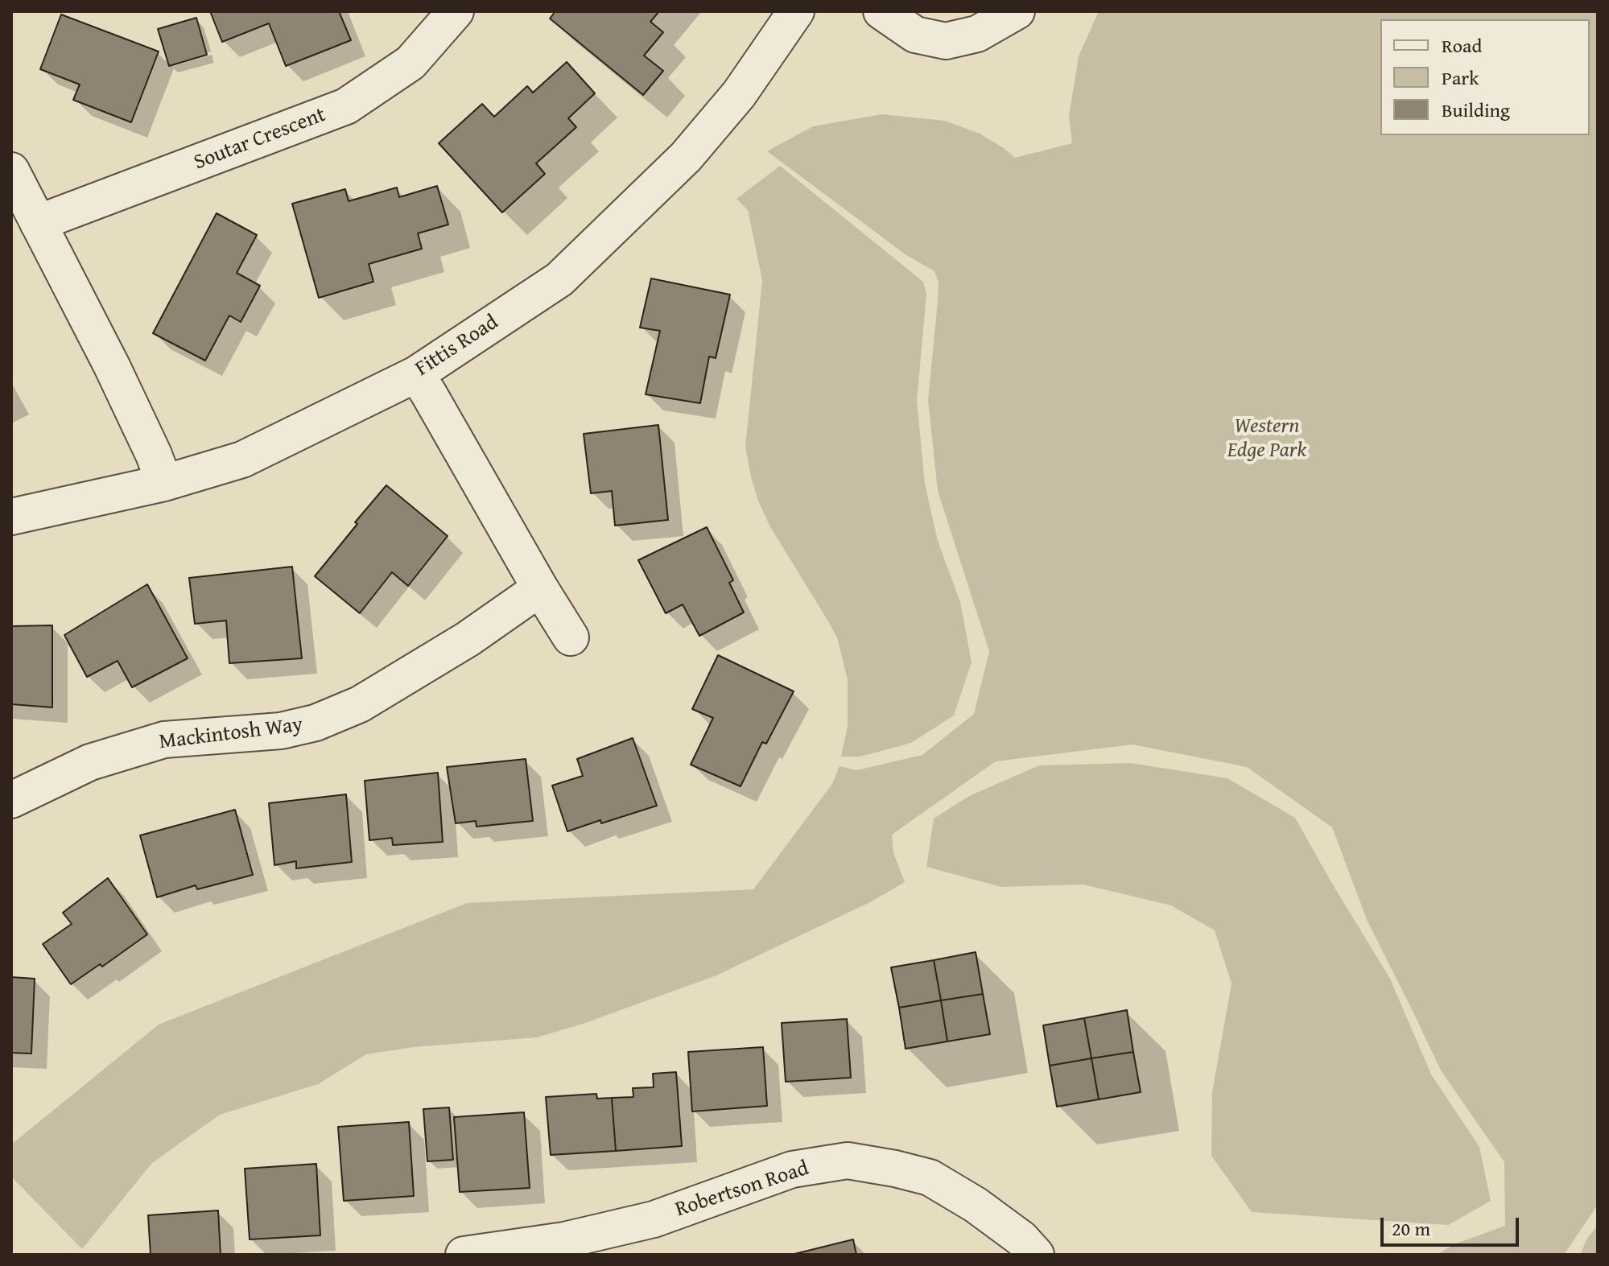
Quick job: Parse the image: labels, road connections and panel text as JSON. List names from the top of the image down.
{
  "streets": {
    "street": [
      "Soutar Crescent",
      "Fittis Road",
      "Mackintosh Way",
      "Robertson Road"
    ]
  },
  "parks": ["Western Edge Park"],
  "legend": ["Road", "Park", "Building"],
  "scale_bar": "20 m"
}
